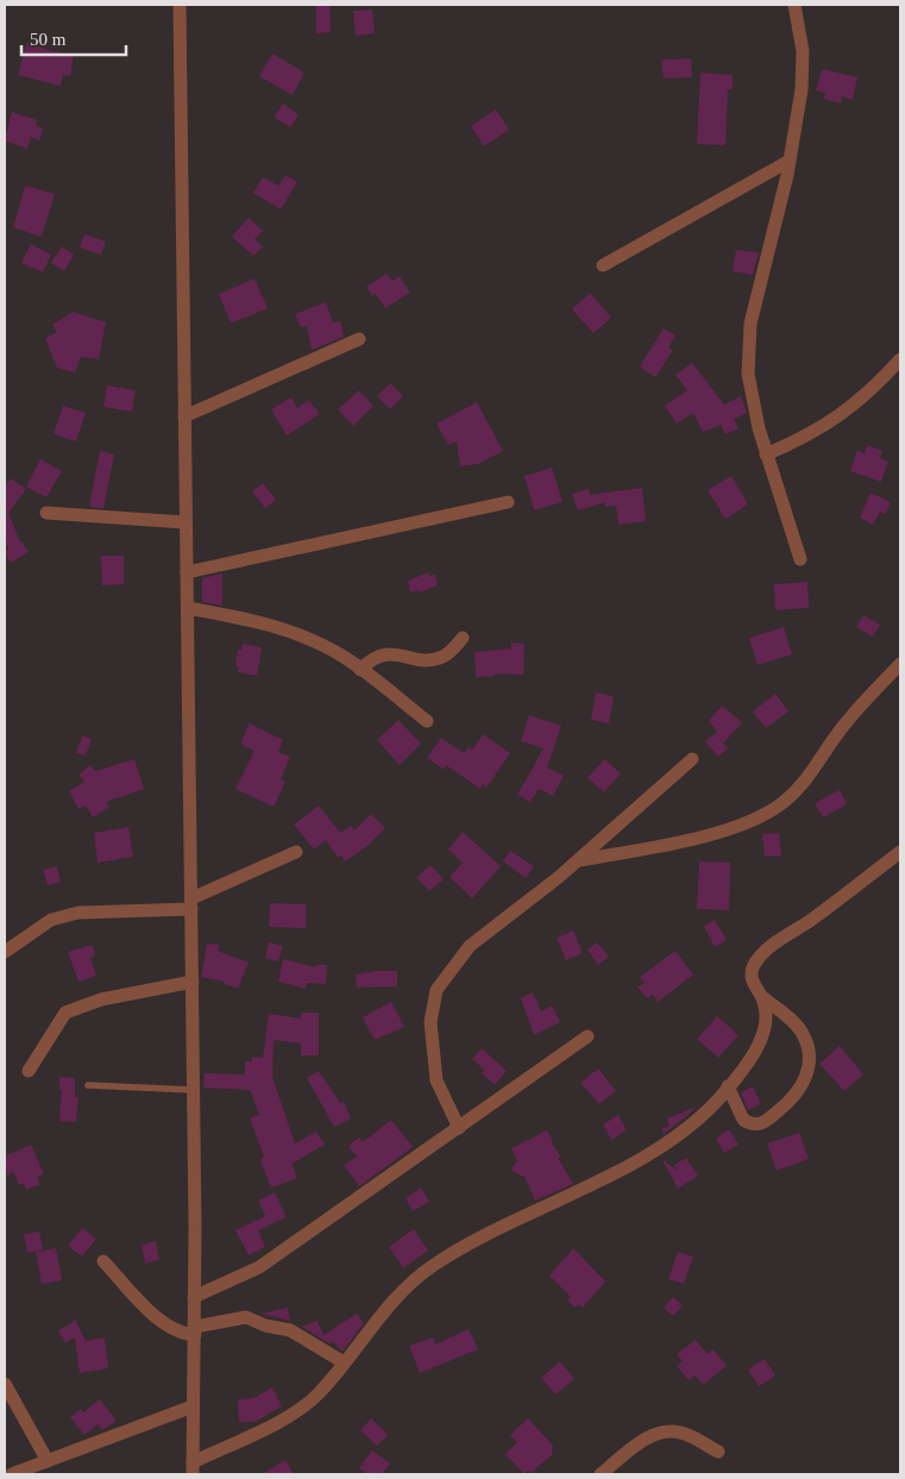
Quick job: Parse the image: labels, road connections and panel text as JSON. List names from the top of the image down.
{
  "scale_bar": "50 m"
}
